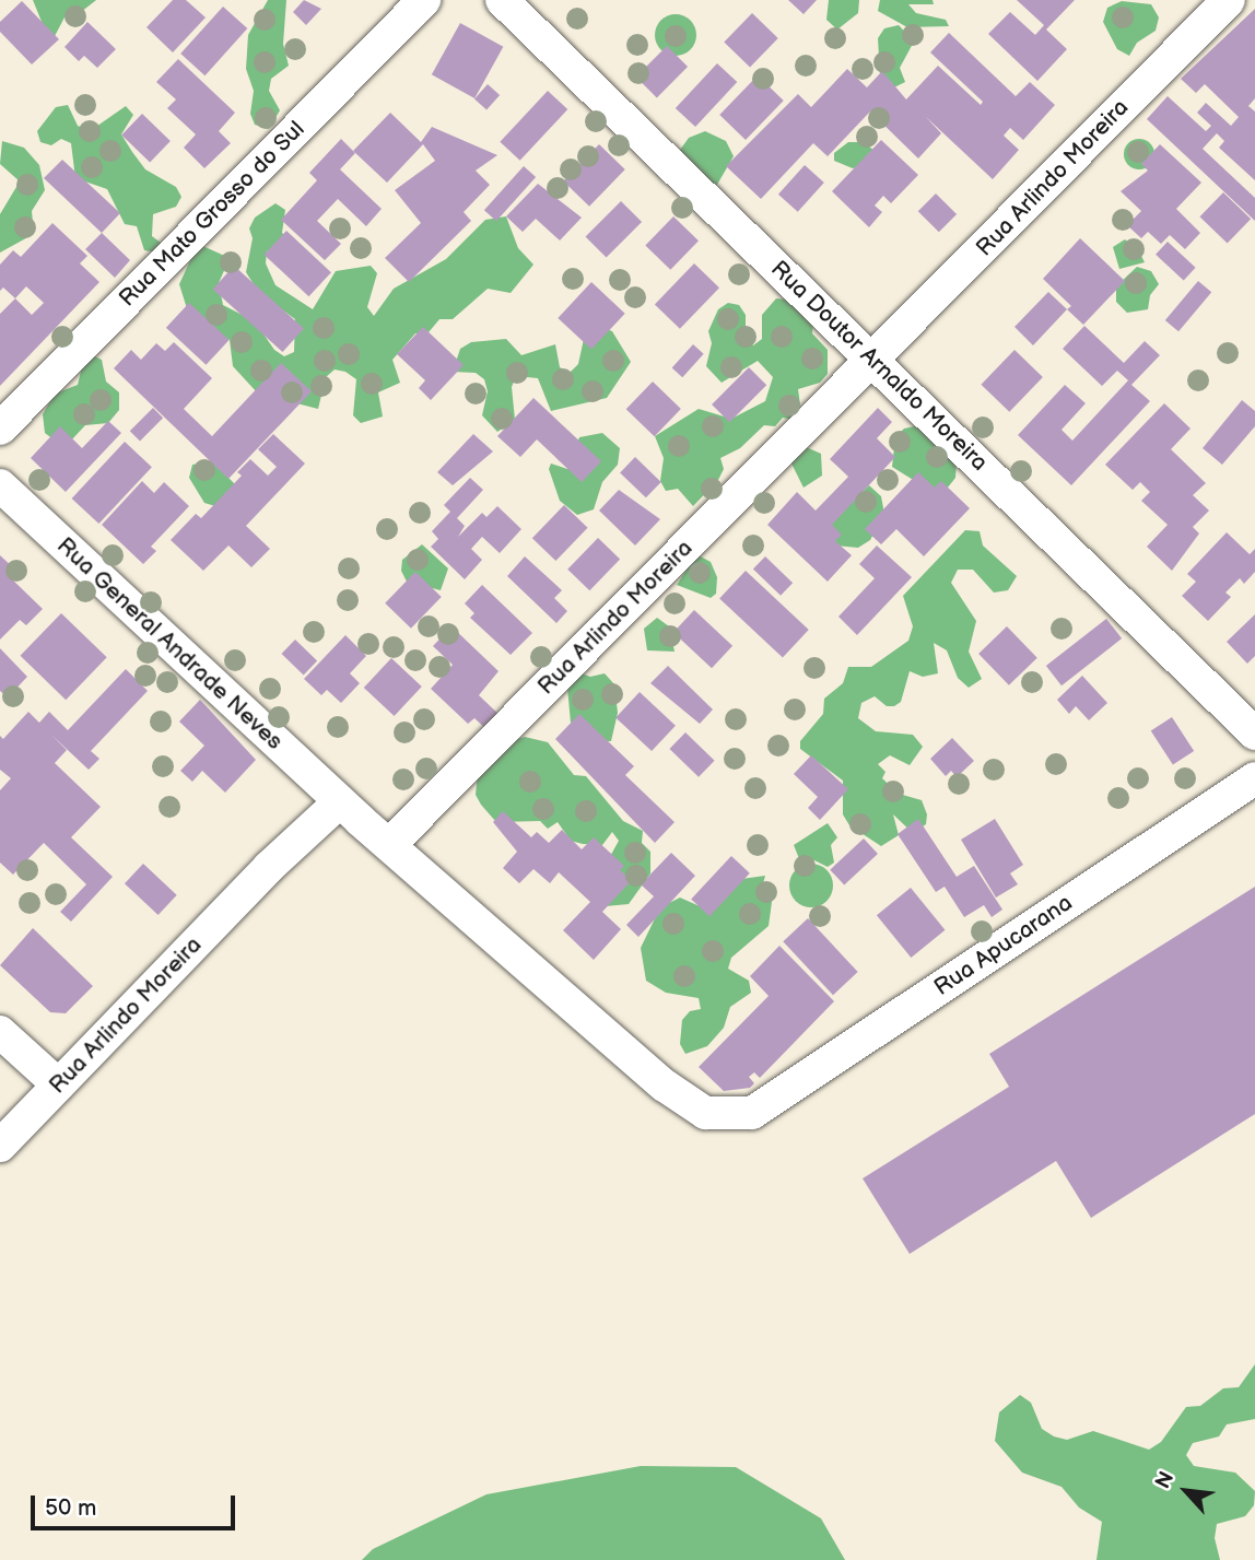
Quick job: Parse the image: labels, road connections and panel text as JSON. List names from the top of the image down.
{
  "streets": {
    "street": [
      "Rua Arlindo Moreira",
      "Rua Mato Grosso do Sul",
      "Rua Doutor Arnaldo Moreira",
      "Rua General Andrade Neves",
      "Rua Apucarana"
    ]
  },
  "crossings": [
    ["Rua Arlindo Moreira", "Rua Doutor Arnaldo Moreira"],
    ["Rua Arlindo Moreira", "Rua General Andrade Neves"],
    ["Rua Arlindo Moreira", "Rua Apucarana"]
  ],
  "scale_bar": "50 m",
  "north": "top left"
}
